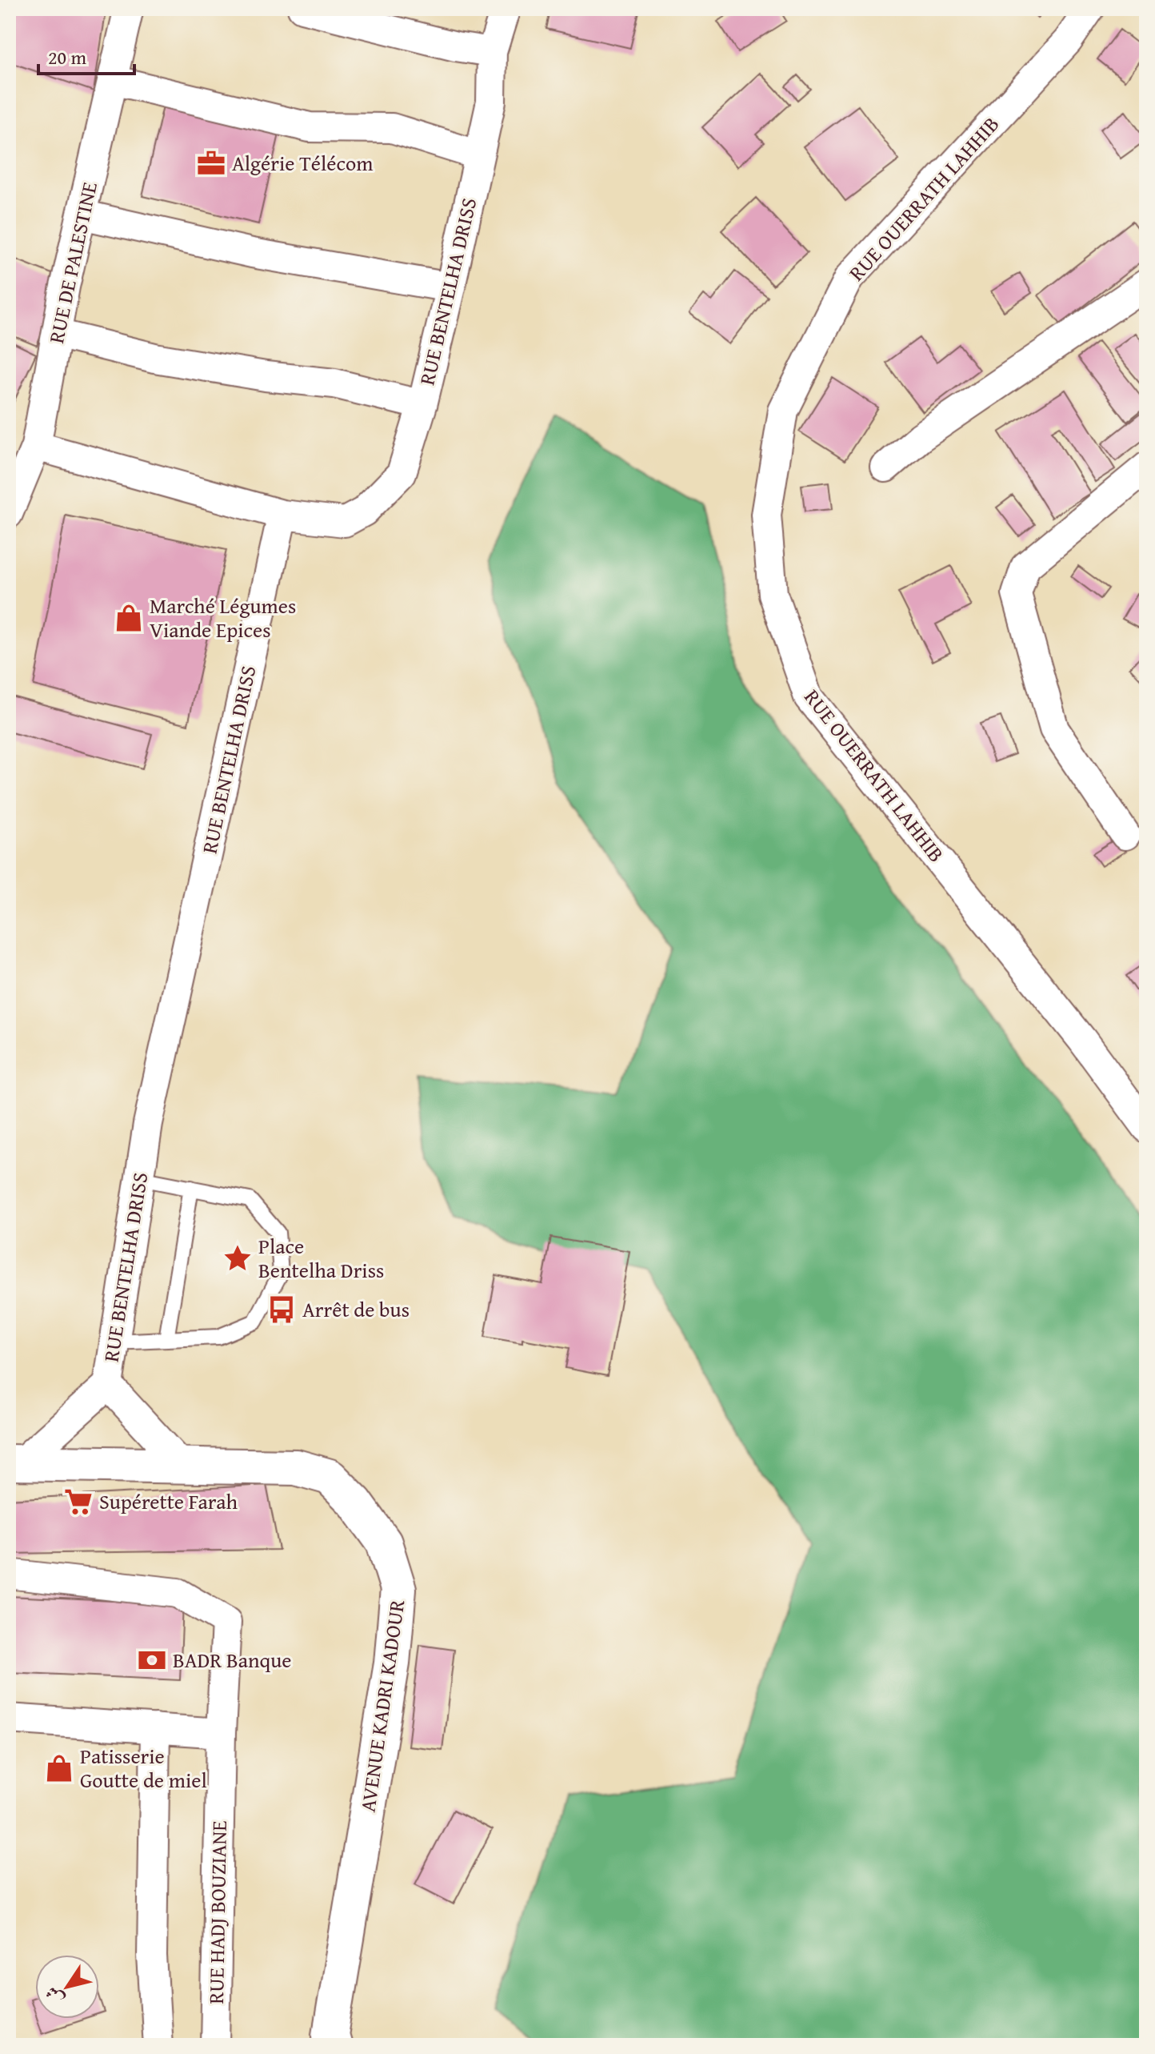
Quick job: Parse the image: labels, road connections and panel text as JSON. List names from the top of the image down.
{
  "streets": {
    "main road": ["AVENUE KADRI KADOUR"],
    "street": [
      "RUE OUERRATH LAHHIB",
      "RUE DE PALESTINE",
      "RUE BENTELHA DRISS",
      "RUE HADJ BOUZIANE"
    ]
  },
  "crossings": [
    ["RUE BENTELHA DRISS", "AVENUE KADRI KADOUR"]
  ],
  "places": {
    "office": ["Algérie Télécom"],
    "shop": ["Marché Légumes Viande Epices", "Patisserie Goutte de miel"],
    "place": ["Place Bentelha Driss"],
    "bus stop": ["Arrêt de bus"],
    "supermarket": ["Supérette Farah"],
    "bank": ["BADR Banque"]
  },
  "scale_bar": "20 m",
  "north": "bottom left"
}
